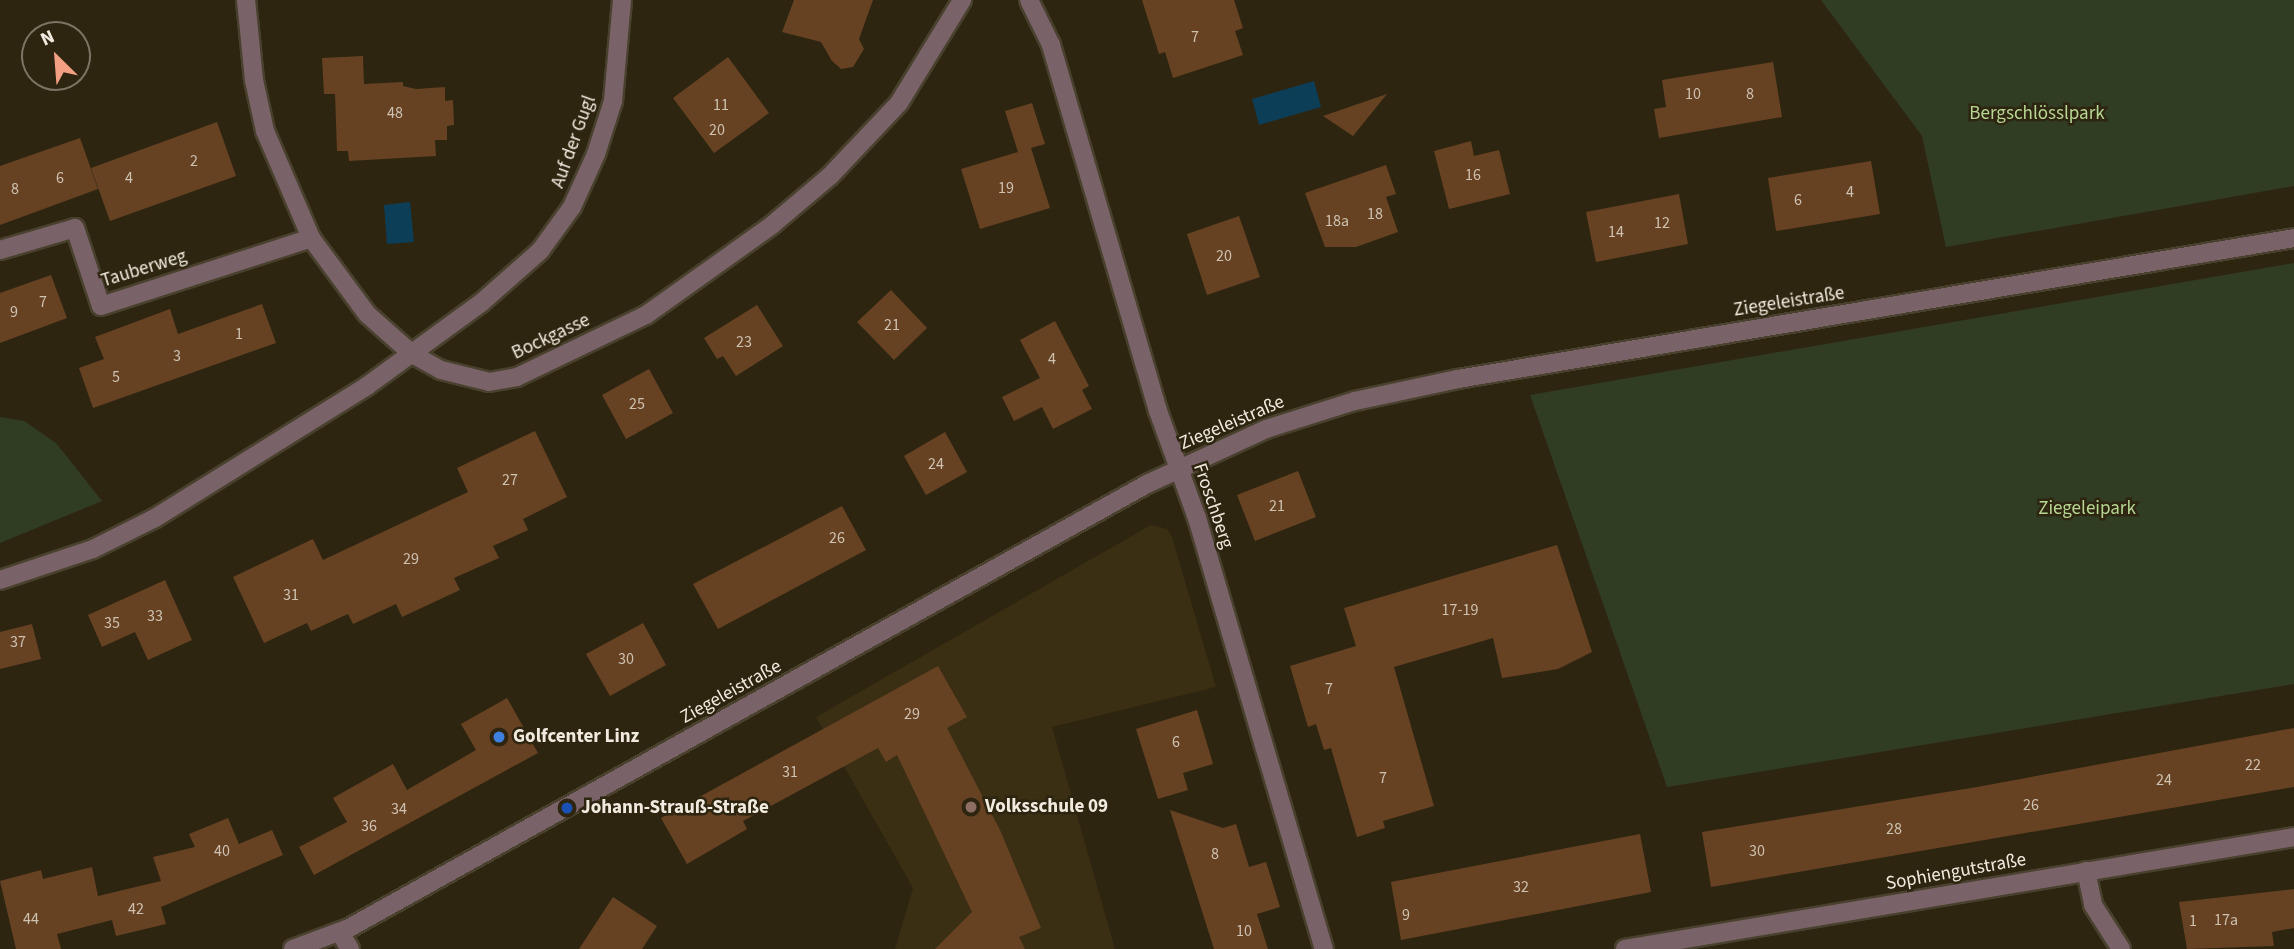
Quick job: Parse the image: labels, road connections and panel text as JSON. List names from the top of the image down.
{
  "streets": {
    "street": [
      "Auf der Gugl",
      "Tauberweg",
      "Ziegeleistraße",
      "Bockgasse",
      "Froschberg",
      "Sophiengutstraße"
    ]
  },
  "crossings": [
    ["Auf der Gugl", "Bockgasse"],
    ["Tauberweg", "Bockgasse"],
    ["Ziegeleistraße", "Froschberg"]
  ],
  "parks": ["Bergschlösslpark", "Ziegeleipark"],
  "places": ["Golfcenter Linz", "Volksschule 09", "Johann-Strauß-Straße"],
  "house_numbers": [
    "7",
    "10",
    "8",
    "11",
    "48",
    "20",
    "2",
    "16",
    "6",
    "4",
    "19",
    "8",
    "4",
    "6",
    "18",
    "18a",
    "12",
    "14",
    "20",
    "7",
    "9",
    "21",
    "1",
    "23",
    "3",
    "4",
    "5",
    "25",
    "24",
    "27",
    "21",
    "26",
    "29",
    "31",
    "17-19",
    "33",
    "35",
    "37",
    "30",
    "7",
    "29",
    "6",
    "22",
    "31",
    "7",
    "24",
    "26",
    "34",
    "36",
    "28",
    "40",
    "30",
    "8",
    "32",
    "42",
    "9",
    "44",
    "17a",
    "1",
    "10"
  ],
  "north": "top left"
}
